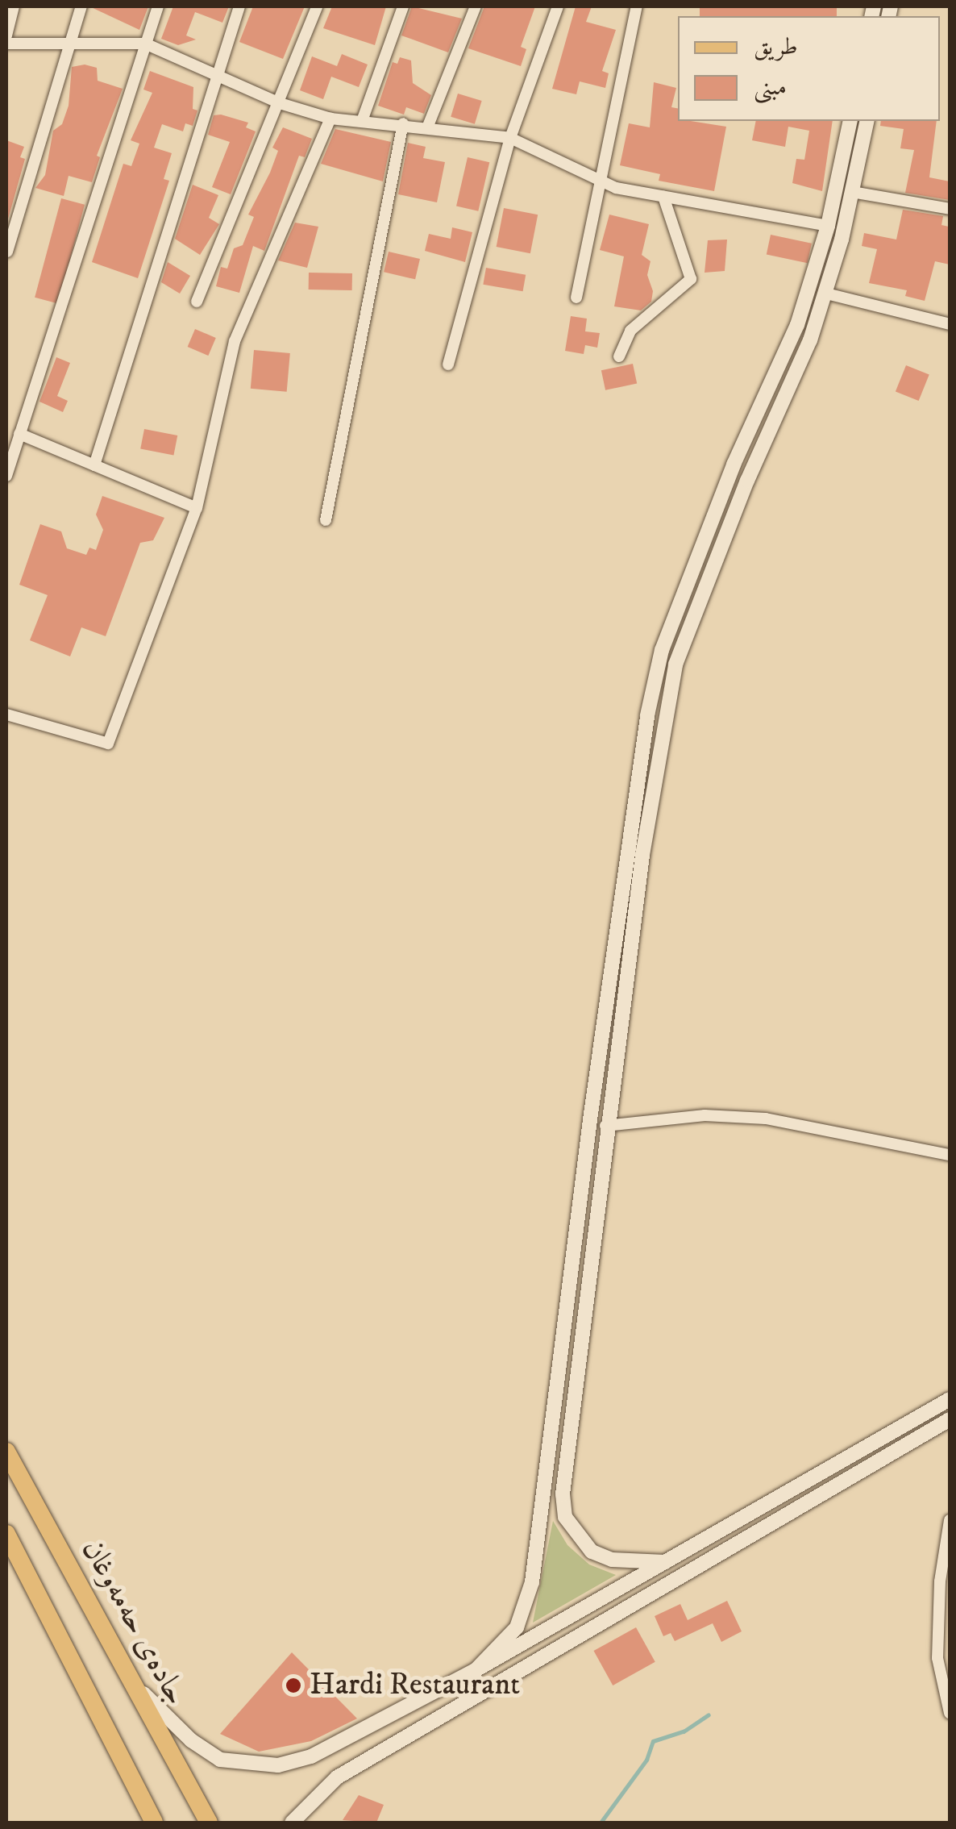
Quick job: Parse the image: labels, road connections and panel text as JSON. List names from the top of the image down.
{
  "streets": {
    "main road": ["جادەی حەمەوغان"]
  },
  "places": ["Hardi Restaurant"],
  "legend": ["طريق", "مبنى"]
}
